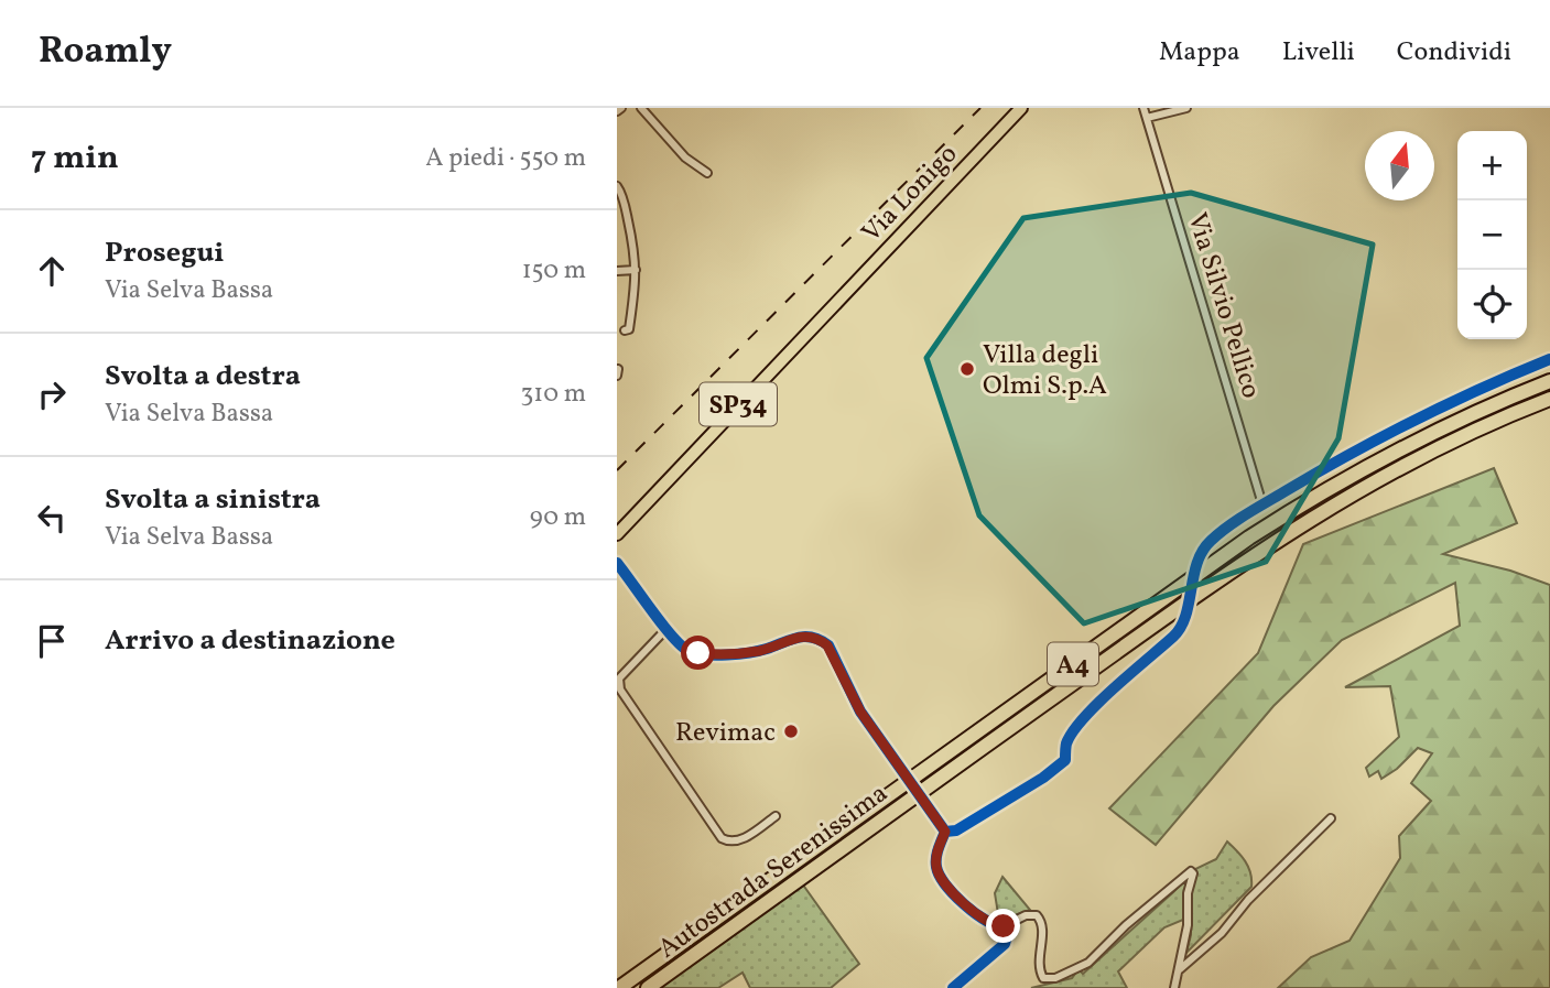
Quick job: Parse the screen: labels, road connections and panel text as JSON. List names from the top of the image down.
{
  "streets": {
    "highway": ["A4", "Autostrada Serenissima"],
    "main road": ["Via Lonigo", "SP34"],
    "street": ["Via Silvio Pellico"]
  },
  "places": ["Villa degli Olmi S.p.A", "Revimac"],
  "north": "top",
  "page": {
    "header": "Roamly",
    "nav": ["Mappa", "Livelli", "Condividi"],
    "heading": ["7 min", "A piedi · 550 m"],
    "map_buttons": ["+", "−"],
    "list": [
      ["Prosegui", "Via Selva Bassa", "150 m"],
      ["Svolta a destra", "Via Selva Bassa", "310 m"],
      ["Svolta a sinistra", "Via Selva Bassa", "90 m"],
      "Arrivo a destinazione"
    ]
  }
}
